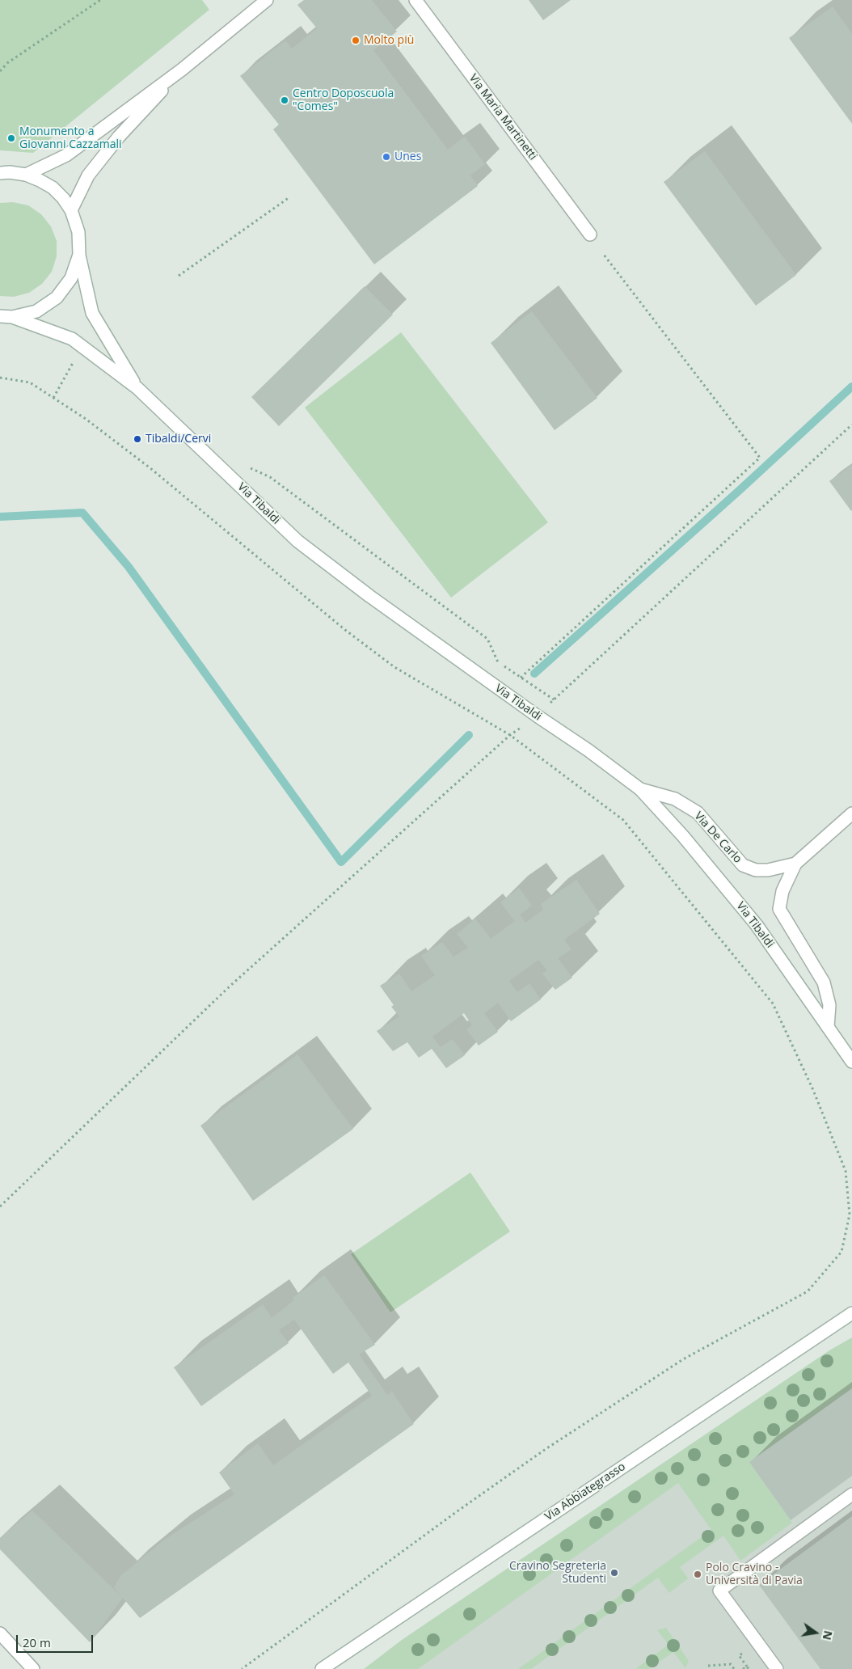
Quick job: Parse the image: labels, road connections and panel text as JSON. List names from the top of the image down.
{
  "streets": {
    "street": [
      "Via Maria Martinetti",
      "Via Tibaldi",
      "Via De Carlo",
      "Via Abbiategrasso"
    ]
  },
  "crossings": [
    ["Via Tibaldi", "Via De Carlo"]
  ],
  "places": [
    "Molto più",
    "Centro Doposcuola \"Comes\"",
    "Monumento a Giovanni Cazzamali",
    "Unes",
    "Tibaldi/Cervi",
    "Cravino Segreteria Studenti",
    "Polo Cravino - Università di Pavia"
  ],
  "scale_bar": "20 m",
  "north": "right"
}
